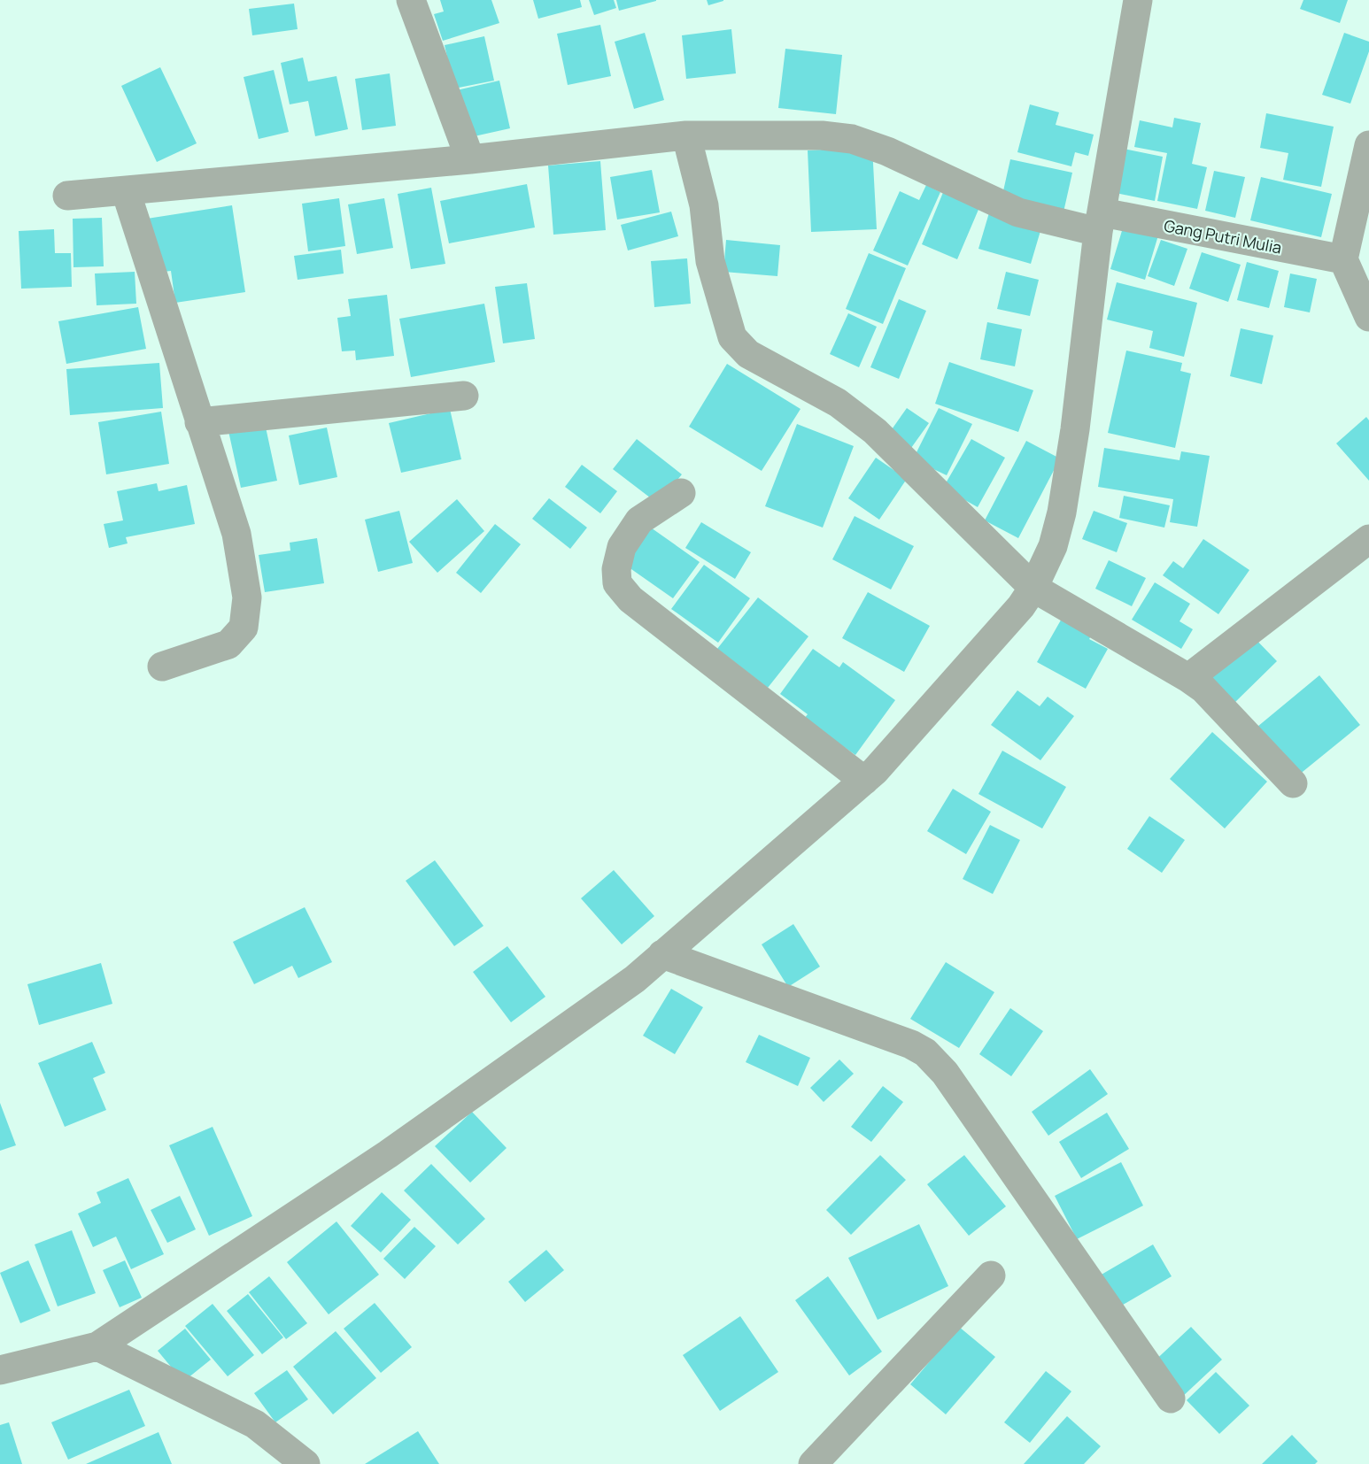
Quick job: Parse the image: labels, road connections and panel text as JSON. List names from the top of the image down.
{
  "streets": {
    "street": ["Gang Putri Mulia"]
  }
}
